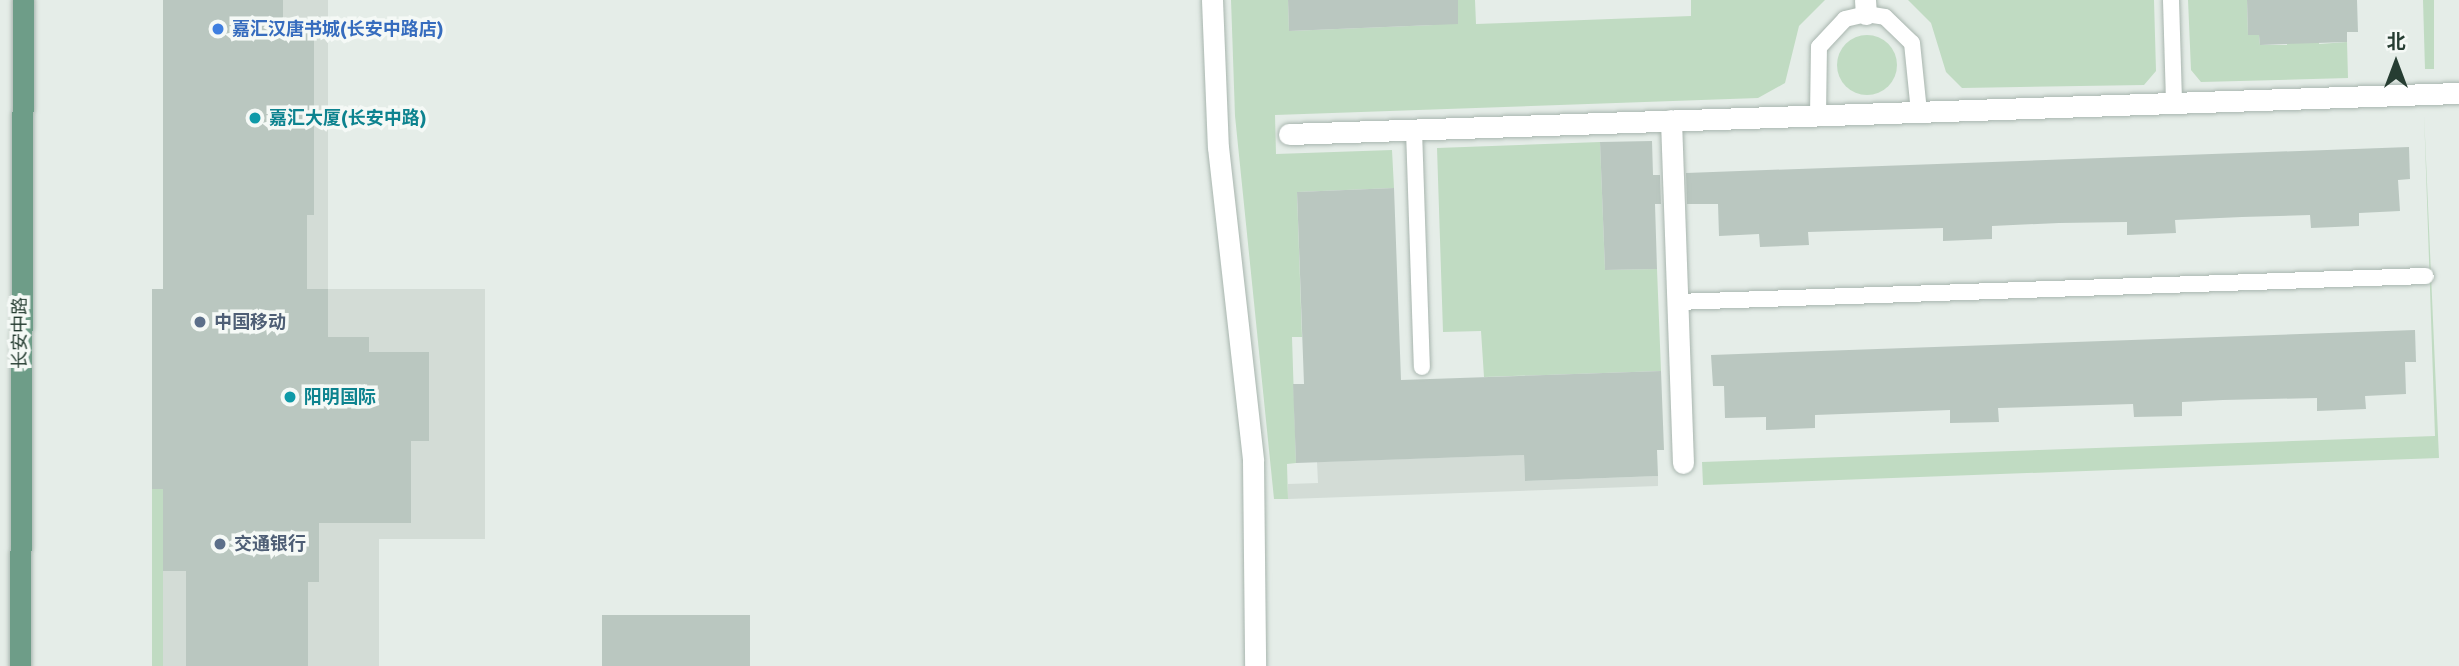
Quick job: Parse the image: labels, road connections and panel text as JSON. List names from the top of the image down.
{
  "streets": {
    "main road": ["长安中路"]
  },
  "places": [
    "嘉汇汉唐书城(长安中路店)",
    "嘉汇大厦(长安中路)",
    "中国移动",
    "阳明国际",
    "交通银行"
  ],
  "north": "top"
}
